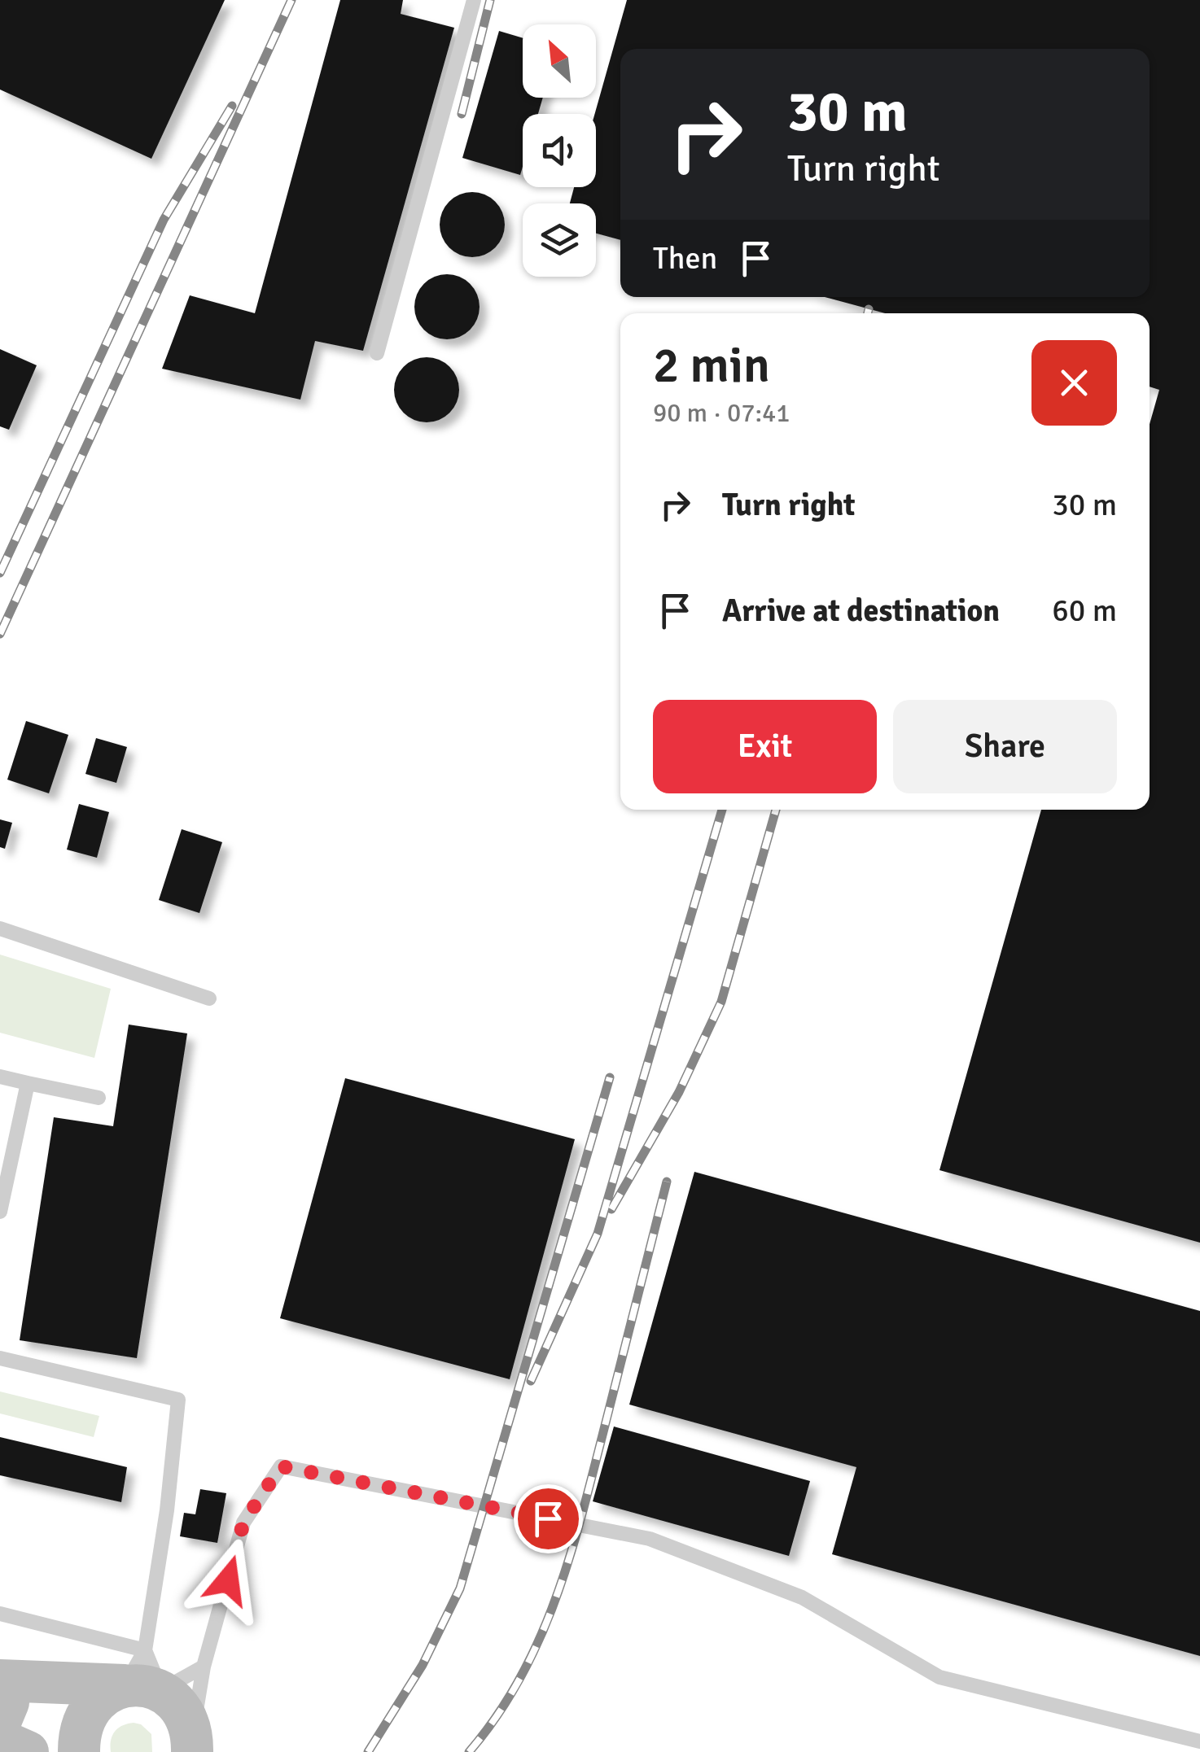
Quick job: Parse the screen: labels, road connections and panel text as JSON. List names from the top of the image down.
{
  "north": "top left",
  "page": {
    "turn": ["30 m", "Turn right"],
    "then": "Then",
    "heading": ["2 min", "90 m · 07:41"],
    "list": [
      {
        "name": "Turn right",
        "value": "30 m"
      },
      {
        "name": "Arrive at destination",
        "value": "60 m"
      }
    ],
    "buttons": ["Exit", "Share"]
  }
}
